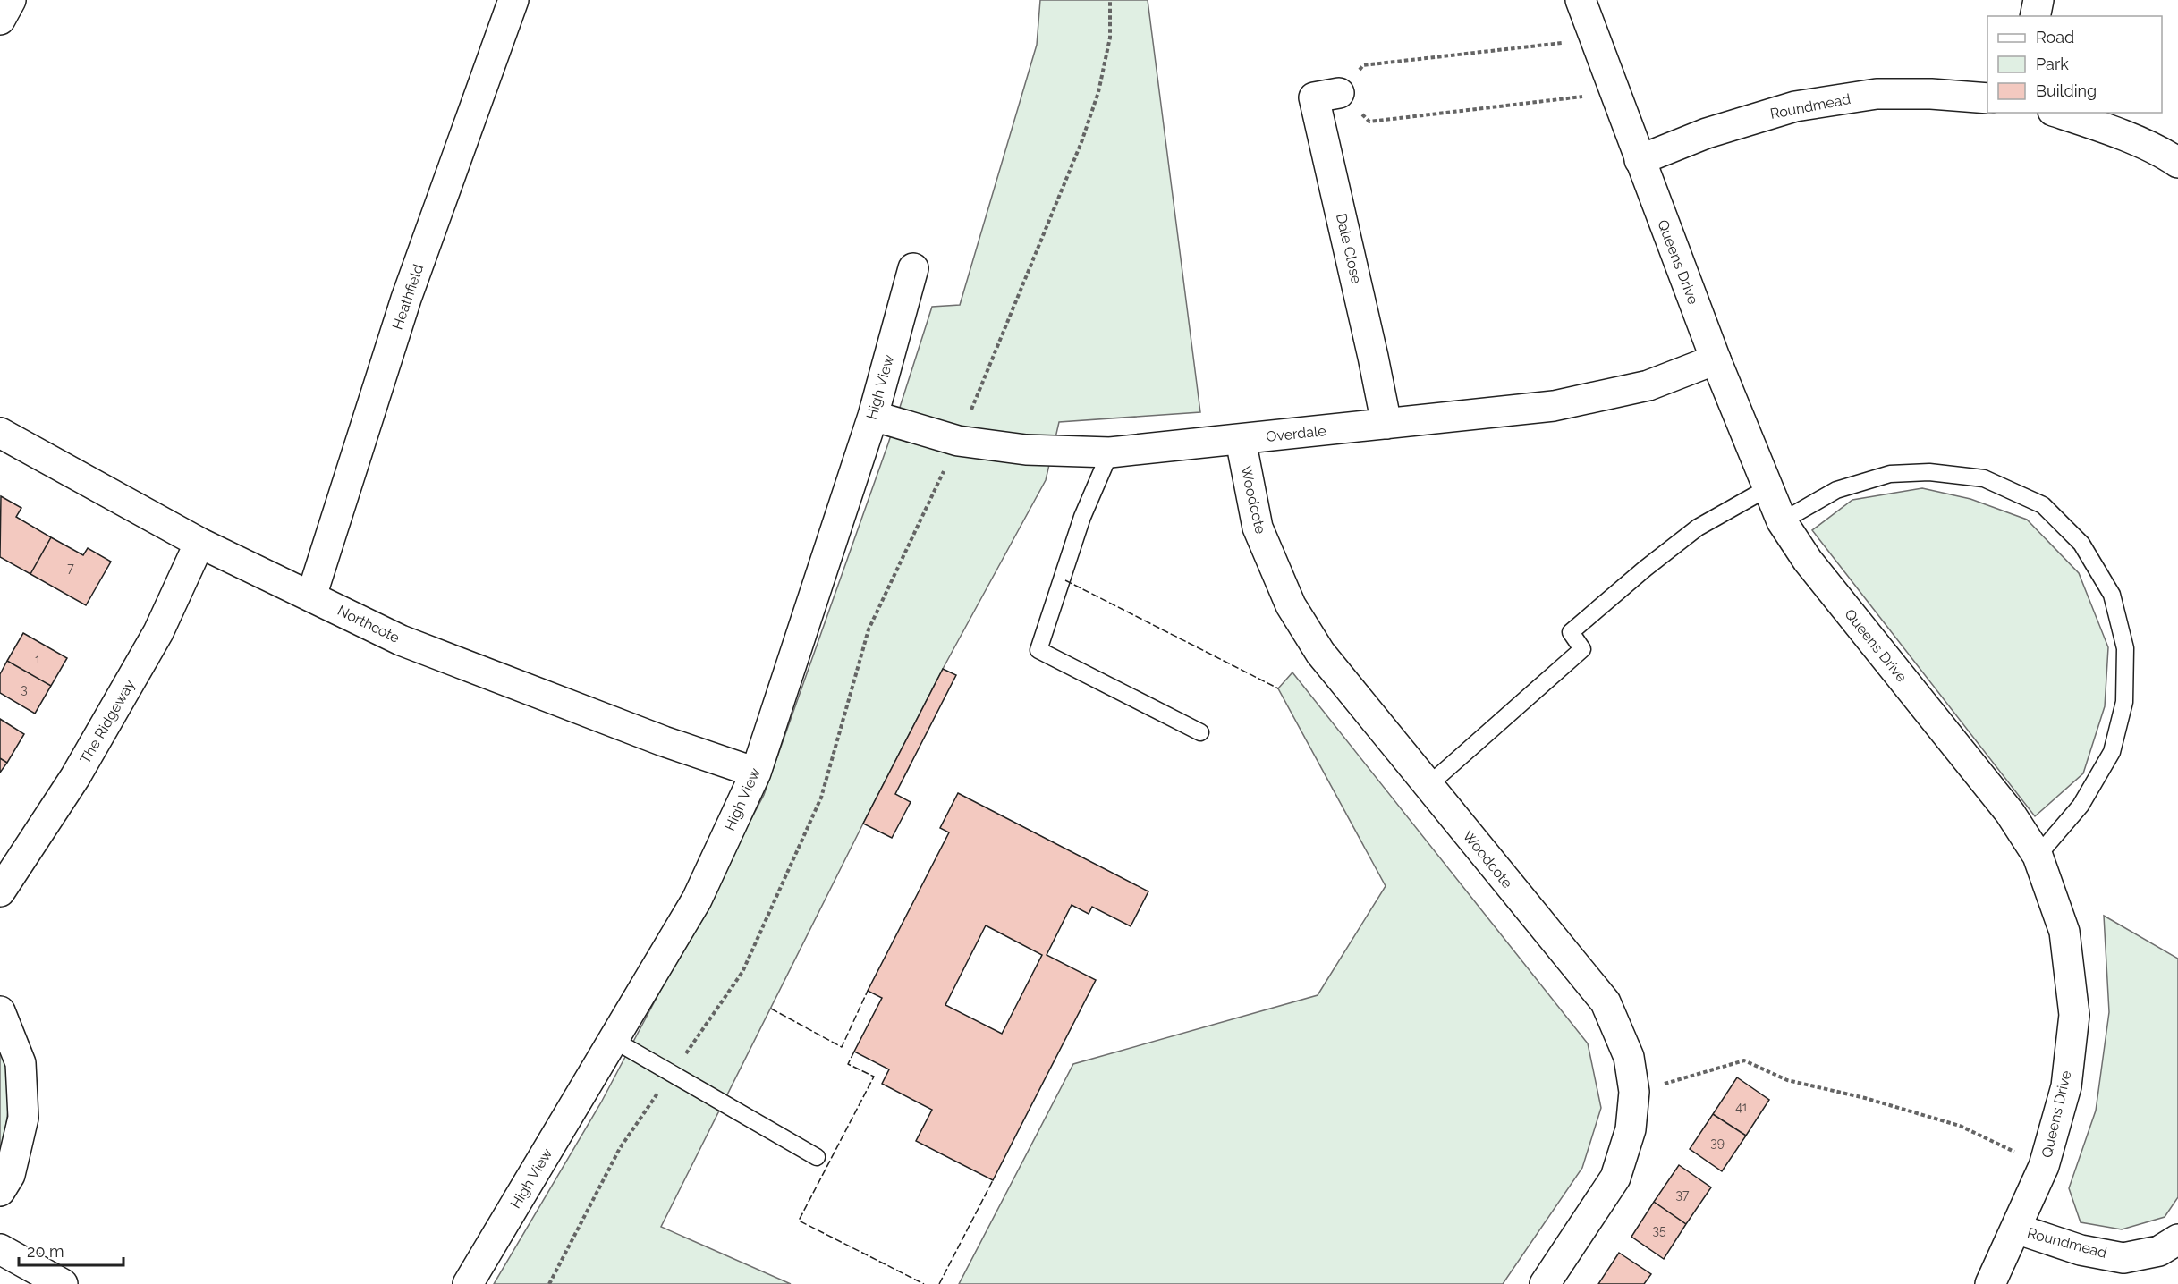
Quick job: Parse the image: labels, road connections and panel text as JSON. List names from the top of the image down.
{
  "streets": {
    "street": [
      "Roundmead",
      "Dale Close",
      "Queens Drive",
      "Heathfield",
      "High View",
      "Overdale",
      "Woodcote",
      "Northcote",
      "The Ridgeway"
    ]
  },
  "crossings": [
    ["Roundmead", "Queens Drive"],
    ["Dale Close", "Overdale"],
    ["Queens Drive", "Overdale"],
    ["Heathfield", "Northcote"],
    ["High View", "Overdale"],
    ["High View", "Northcote"],
    ["Overdale", "Woodcote"],
    ["Northcote", "The Ridgeway"]
  ],
  "house_numbers": [
    "7",
    "1",
    "3",
    "41",
    "39",
    "37",
    "35"
  ],
  "legend": ["Road", "Park", "Building"],
  "scale_bar": "20 m"
}
